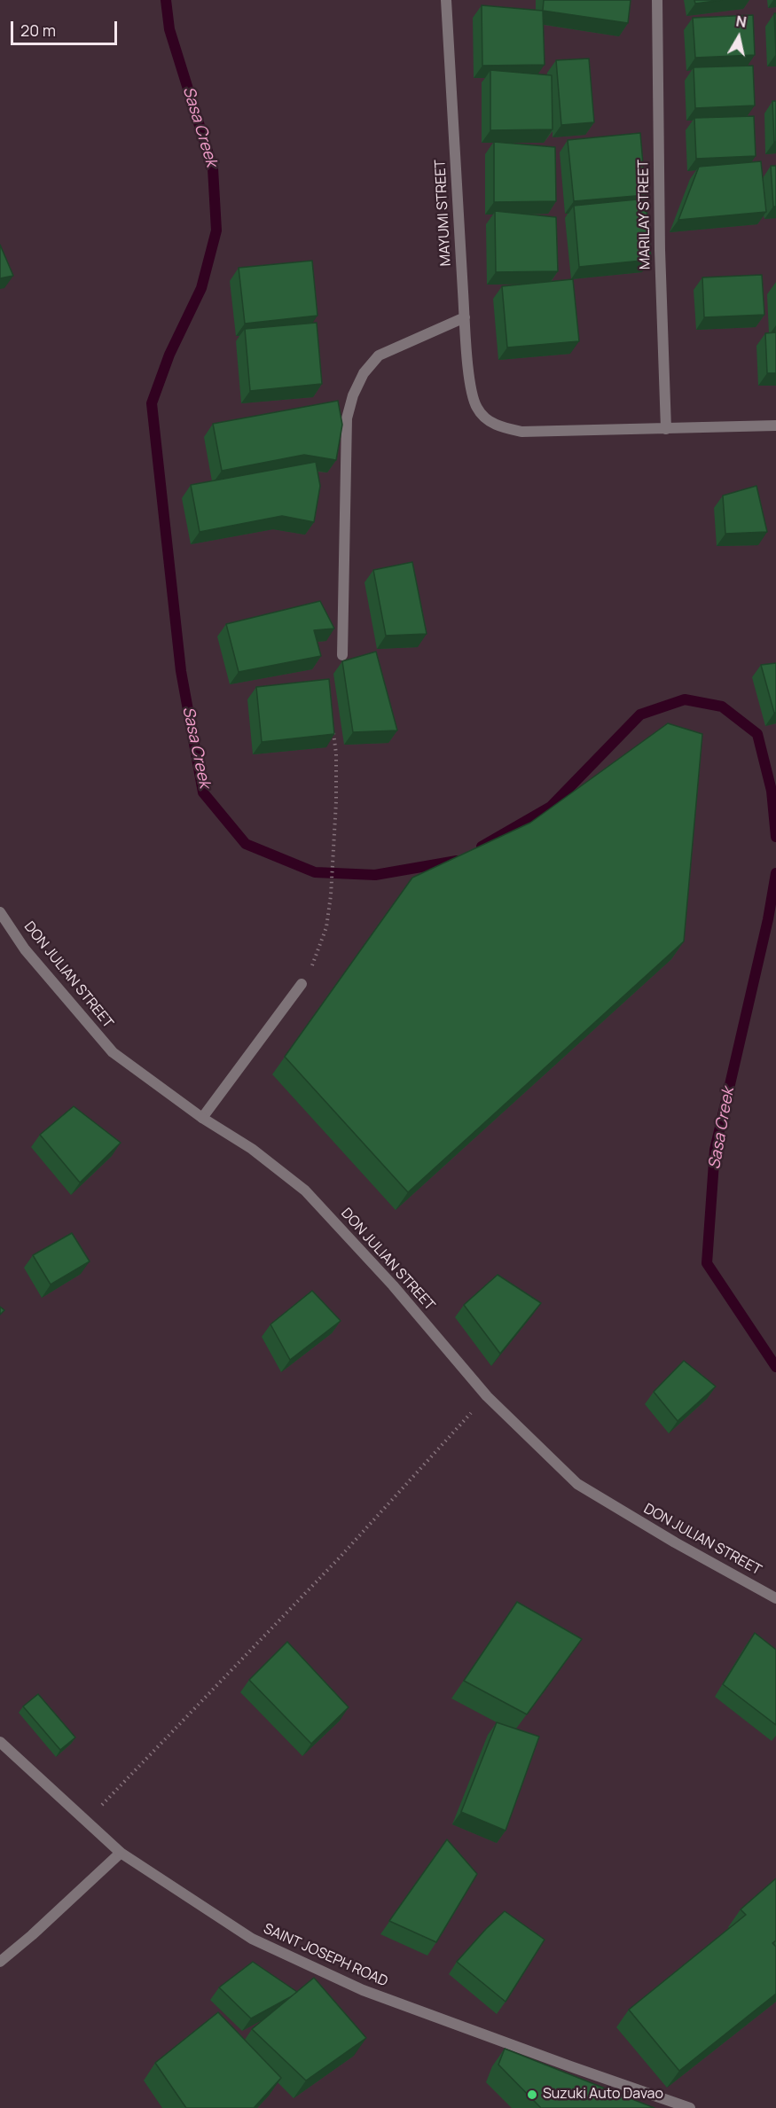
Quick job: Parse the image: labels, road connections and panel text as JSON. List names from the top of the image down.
{
  "streets": {
    "street": [
      "MAYUMI STREET",
      "MARILAY STREET",
      "DON JULIAN STREET",
      "SAINT JOSEPH ROAD"
    ]
  },
  "crossings": [
    ["MAYUMI STREET", "MARILAY STREET"]
  ],
  "water": ["Sasa Creek"],
  "places": ["Suzuki Auto Davao"],
  "scale_bar": "20 m",
  "north": "top"
}
